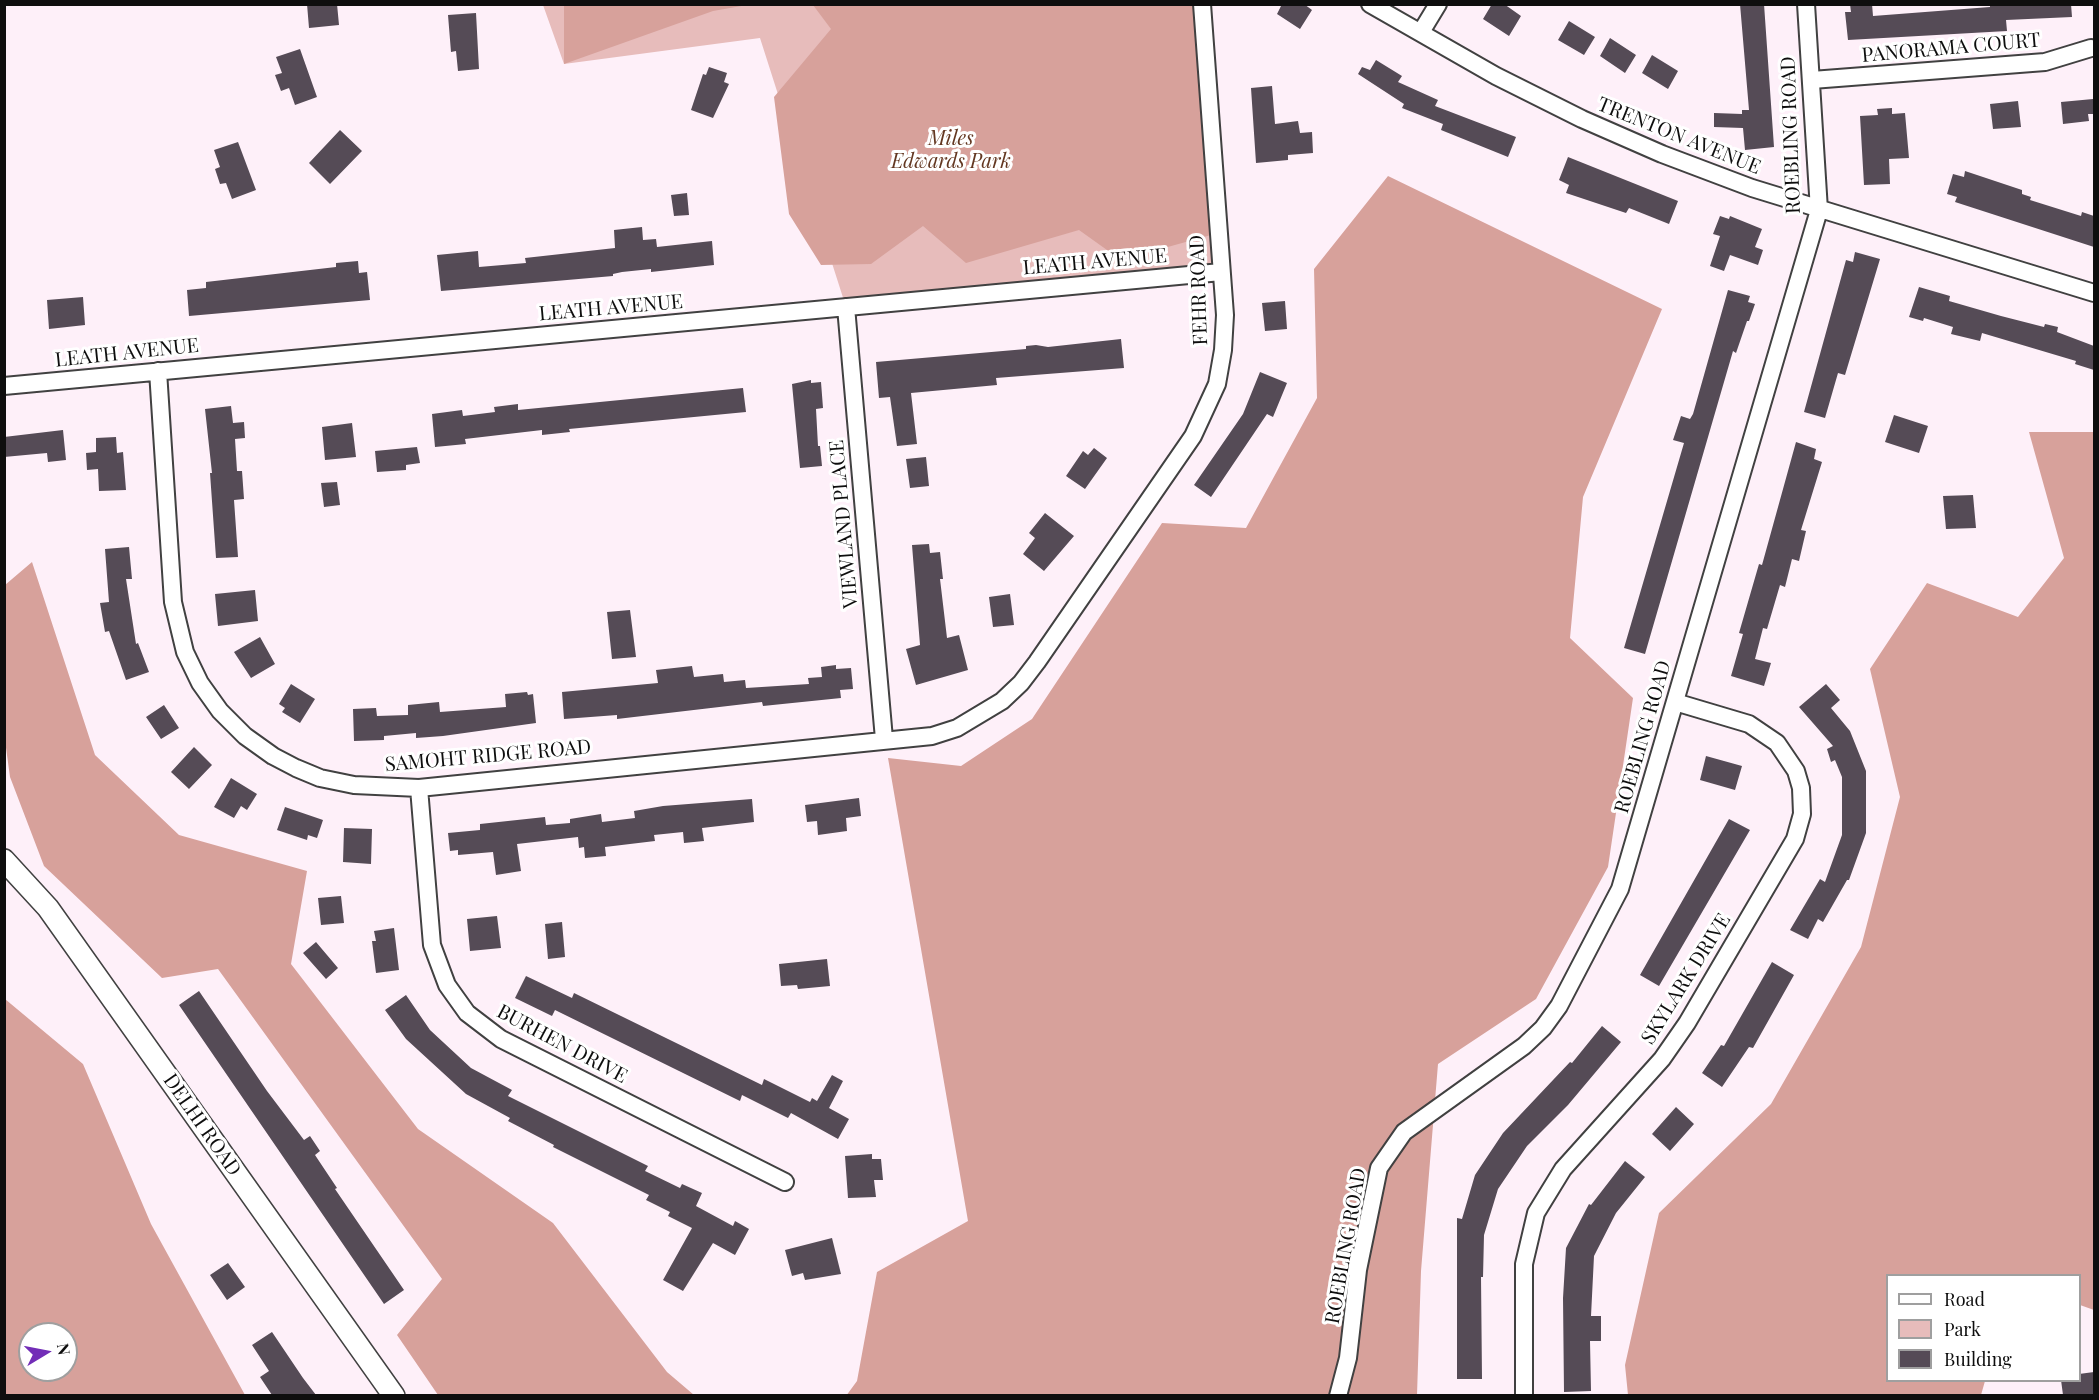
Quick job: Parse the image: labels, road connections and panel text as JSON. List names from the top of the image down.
{
  "streets": {
    "street": [
      "PANORAMA COURT",
      "ROEBLING ROAD",
      "TRENTON AVENUE",
      "LEATH AVENUE",
      "FEHR ROAD",
      "VIEWLAND PLACE",
      "SAMOHT RIDGE ROAD",
      "SKYLARK DRIVE",
      "BURHEN DRIVE",
      "DELHI ROAD"
    ]
  },
  "crossings": [
    ["PANORAMA COURT", "ROEBLING ROAD"],
    ["ROEBLING ROAD", "TRENTON AVENUE"],
    ["ROEBLING ROAD", "SKYLARK DRIVE"],
    ["LEATH AVENUE", "FEHR ROAD"],
    ["LEATH AVENUE", "VIEWLAND PLACE"],
    ["LEATH AVENUE", "SAMOHT RIDGE ROAD"],
    ["FEHR ROAD", "SAMOHT RIDGE ROAD"],
    ["VIEWLAND PLACE", "SAMOHT RIDGE ROAD"],
    ["SAMOHT RIDGE ROAD", "BURHEN DRIVE"]
  ],
  "parks": ["Miles Edwards Park"],
  "legend": ["Road", "Park", "Building"],
  "north": "right"
}
